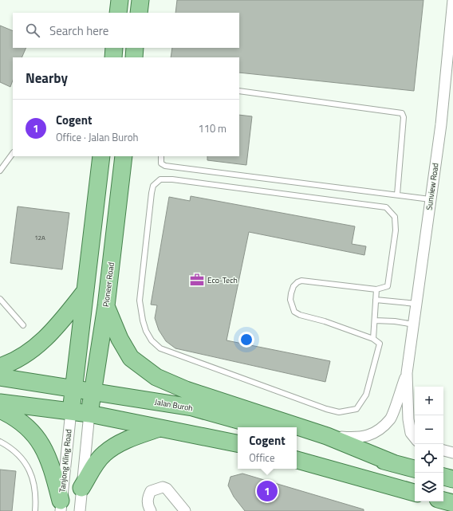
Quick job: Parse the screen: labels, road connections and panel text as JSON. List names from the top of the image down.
{
  "streets": {
    "main road": ["Pioneer Road", "Jalan Buroh"],
    "street": ["Sunview Road", "Tanjong Kling Road"]
  },
  "crossings": [
    ["Pioneer Road", "Jalan Buroh"]
  ],
  "places": {
    "office": ["Eco-Tech"]
  },
  "house_numbers": ["12A"],
  "page": {
    "search": "Search here",
    "heading": "Nearby",
    "list": [
      {
        "mark": "1",
        "name": "Cogent",
        "note": "Office · Jalan Buroh",
        "value": "110 m"
      }
    ],
    "map_buttons": ["+", "−"],
    "popup": ["Cogent", "Office"],
    "pins": "1"
  }
}
